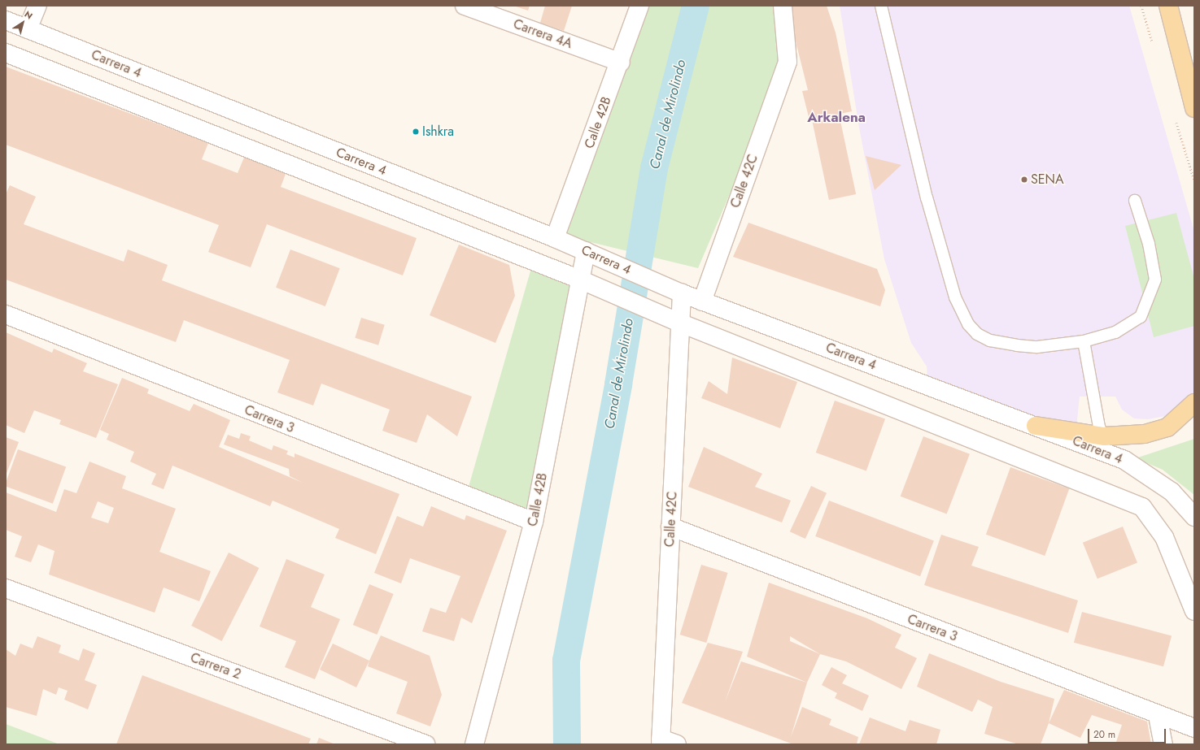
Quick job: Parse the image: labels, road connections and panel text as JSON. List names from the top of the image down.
{
  "streets": {
    "street": [
      "Carrera 4A",
      "Carrera 4",
      "Calle 42B",
      "Calle 42C",
      "Carrera 3",
      "Carrera 2"
    ]
  },
  "crossings": [
    ["Carrera 4A", "Calle 42B"],
    ["Carrera 4", "Calle 42B"],
    ["Carrera 4", "Calle 42C"],
    ["Calle 42B", "Carrera 3"],
    ["Calle 42C", "Carrera 3"]
  ],
  "districts": ["Arkalena"],
  "water": ["Canal de Mirolindo"],
  "places": ["Ishkra", "SENA"],
  "scale_bar": "20 m",
  "north": "top right"
}
